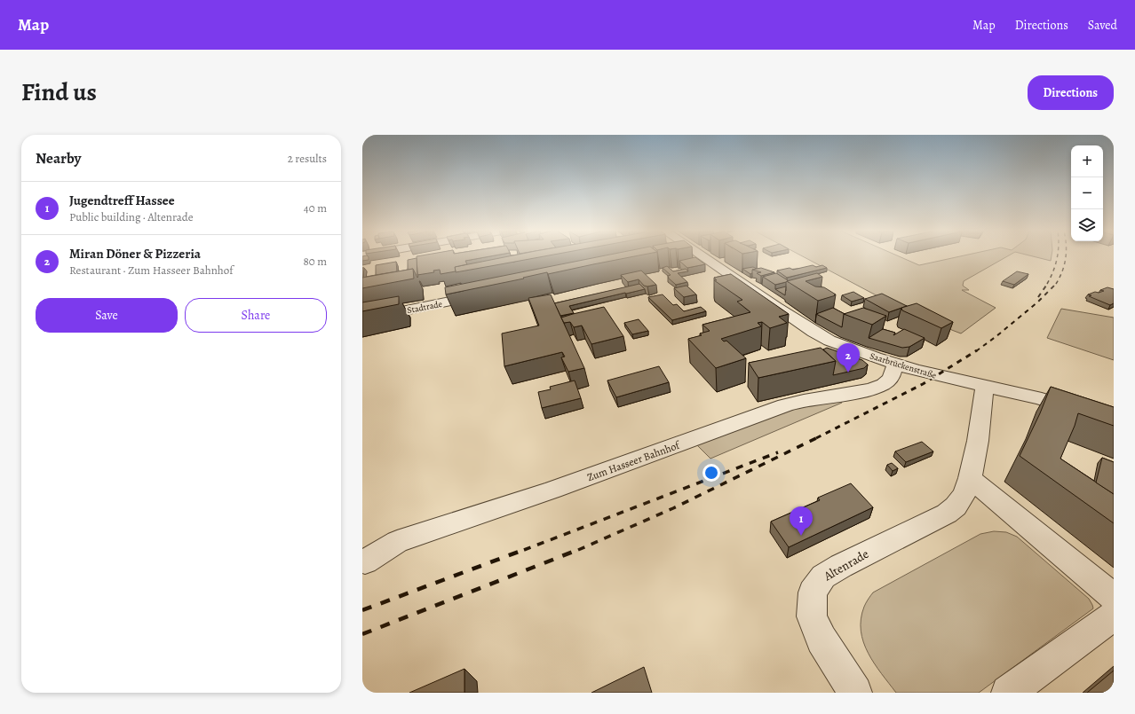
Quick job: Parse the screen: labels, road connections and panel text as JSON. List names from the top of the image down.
{
  "streets": {
    "street": [
      "Stadtrade",
      "Saarbrückenstraße",
      "Zum Hasseer Bahnhof",
      "Altenrade"
    ]
  },
  "crossings": [
    ["Saarbrückenstraße", "Zum Hasseer Bahnhof"],
    ["Saarbrückenstraße", "Altenrade"]
  ],
  "page": {
    "header": "Map",
    "nav": ["Map", "Directions", "Saved"],
    "title": "Find us",
    "buttons": [
      "Directions",
      ["Save", "Share"]
    ],
    "heading": ["Nearby", "2 results"],
    "map_buttons": ["+", "−"],
    "list": [
      {
        "mark": "1",
        "name": "Jugendtreff Hassee",
        "note": "Public building · Altenrade",
        "value": "40 m"
      },
      {
        "mark": "2",
        "name": "Miran Döner & Pizzeria",
        "note": "Restaurant · Zum Hasseer Bahnhof",
        "value": "80 m"
      }
    ],
    "pins": ["2", "1"]
  }
}
